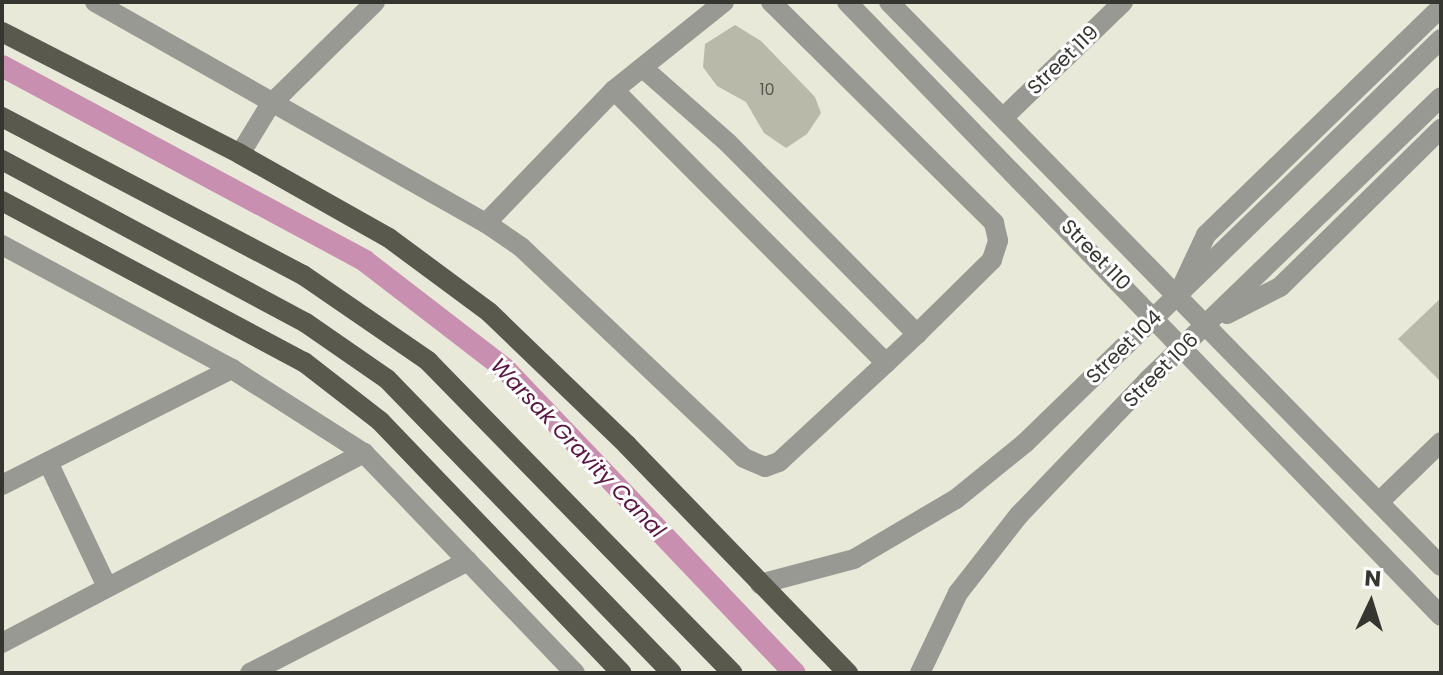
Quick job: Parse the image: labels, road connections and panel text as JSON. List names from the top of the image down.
{
  "streets": {
    "street": [
      "Street 119",
      "Street 110",
      "Street 104",
      "Street 106"
    ]
  },
  "crossings": [
    ["Street 119", "Street 110"],
    ["Street 110", "Street 104"],
    ["Street 110", "Street 106"]
  ],
  "water": ["Warsak Gravity Canal"],
  "house_numbers": ["10"],
  "north": "top"
}
